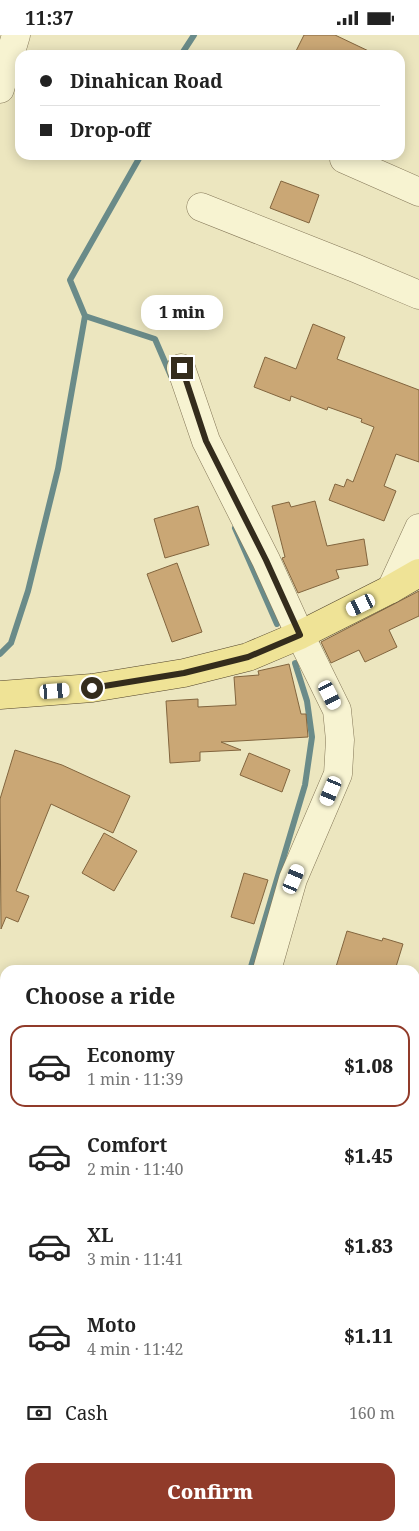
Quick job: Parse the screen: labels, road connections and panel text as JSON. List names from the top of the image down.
{
  "page": {
    "status": "11:37",
    "banner": ["Dinahican Road", "Drop-off"],
    "bubble": "1 min",
    "heading": "Choose a ride",
    "list": [
      {
        "name": "Economy",
        "note": "1 min · 11:39",
        "value": "$1.08"
      },
      {
        "name": "Comfort",
        "note": "2 min · 11:40",
        "value": "$1.45"
      },
      {
        "name": "XL",
        "note": "3 min · 11:41",
        "value": "$1.83"
      },
      {
        "name": "Moto",
        "note": "4 min · 11:42",
        "value": "$1.11"
      }
    ],
    "pay": ["Cash", "160 m"],
    "buttons": "Confirm"
  }
}
